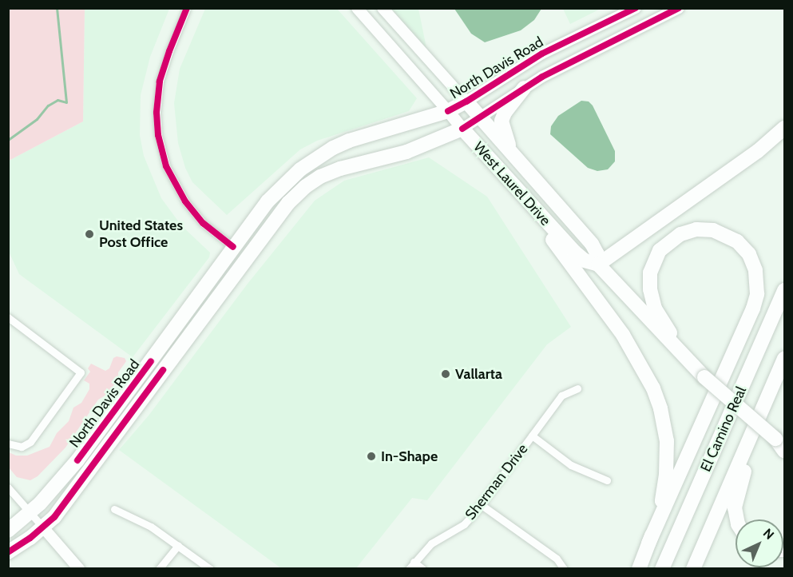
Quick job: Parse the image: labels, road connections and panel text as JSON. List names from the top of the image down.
{
  "streets": {
    "highway": ["North Davis Road", "West Laurel Drive", "El Camino Real"],
    "street": ["Sherman Drive"]
  },
  "crossings": [
    ["North Davis Road", "West Laurel Drive"]
  ],
  "places": ["United States Post Office", "Vallarta", "In-Shape"],
  "north": "top right"
}
